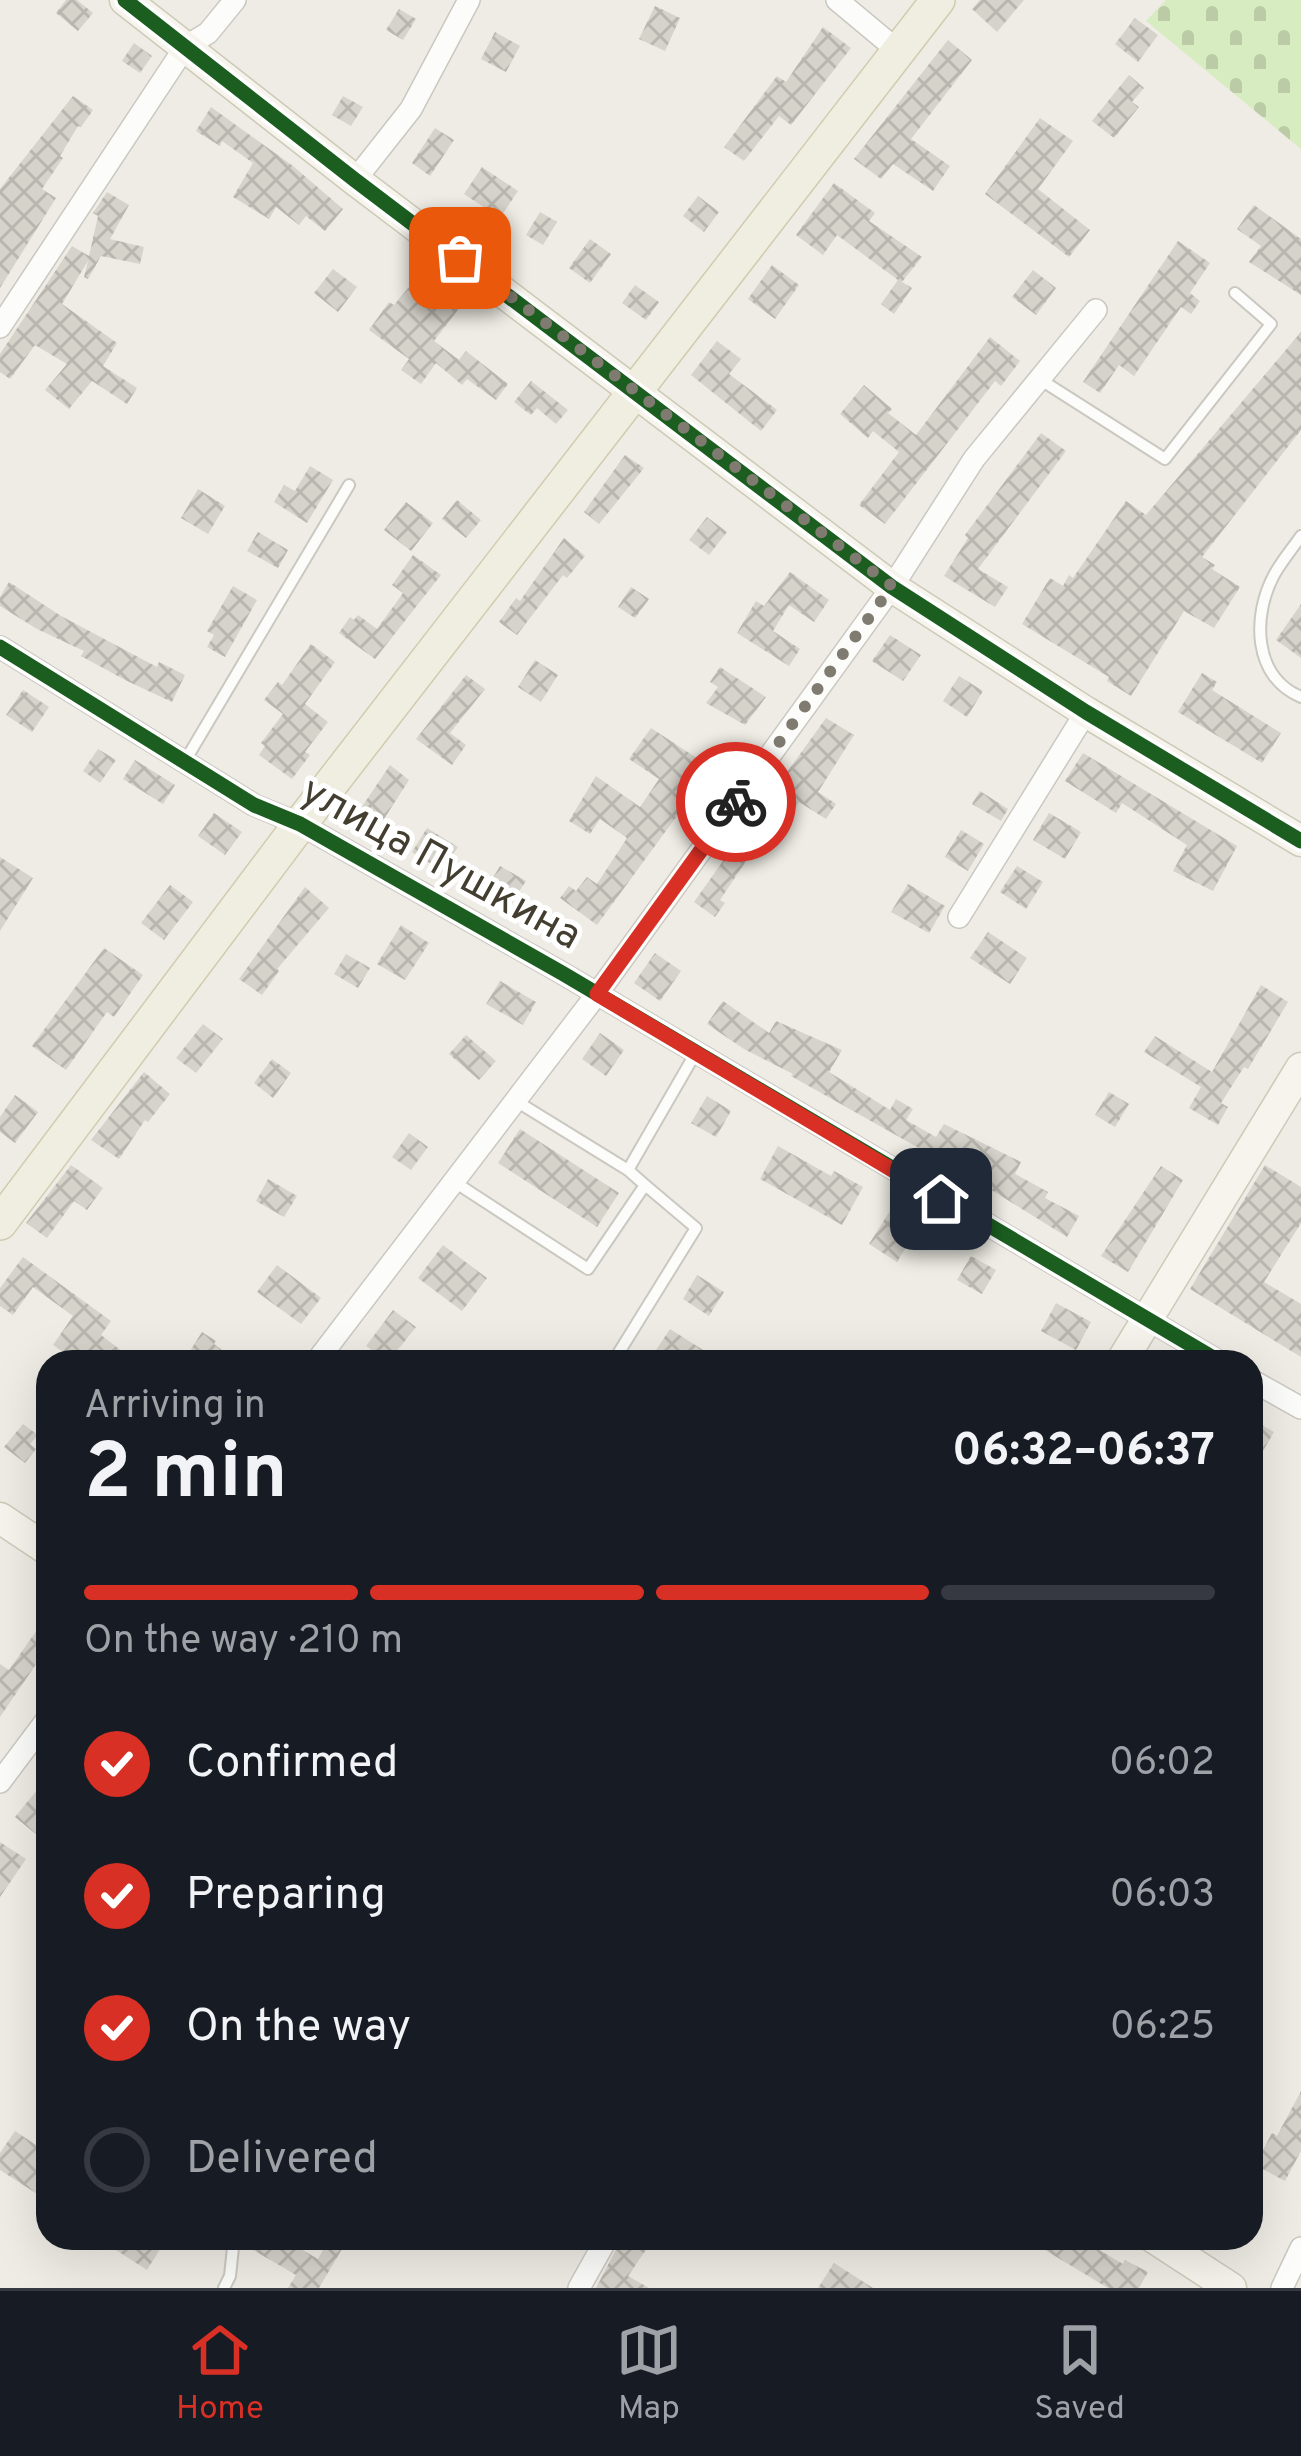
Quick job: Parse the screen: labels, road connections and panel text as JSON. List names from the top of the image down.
{
  "streets": {
    "street": ["улица Пушкина"]
  },
  "page": {
    "heading": ["2 min", "Arriving in", "06:32–06:37"],
    "bar": "On the way · 210 m",
    "list": [
      ["Confirmed", "06:02"],
      ["Preparing", "06:03"],
      ["On the way", "06:25"],
      "Delivered"
    ],
    "tabs": ["Home", "Map", "Saved"]
  }
}
